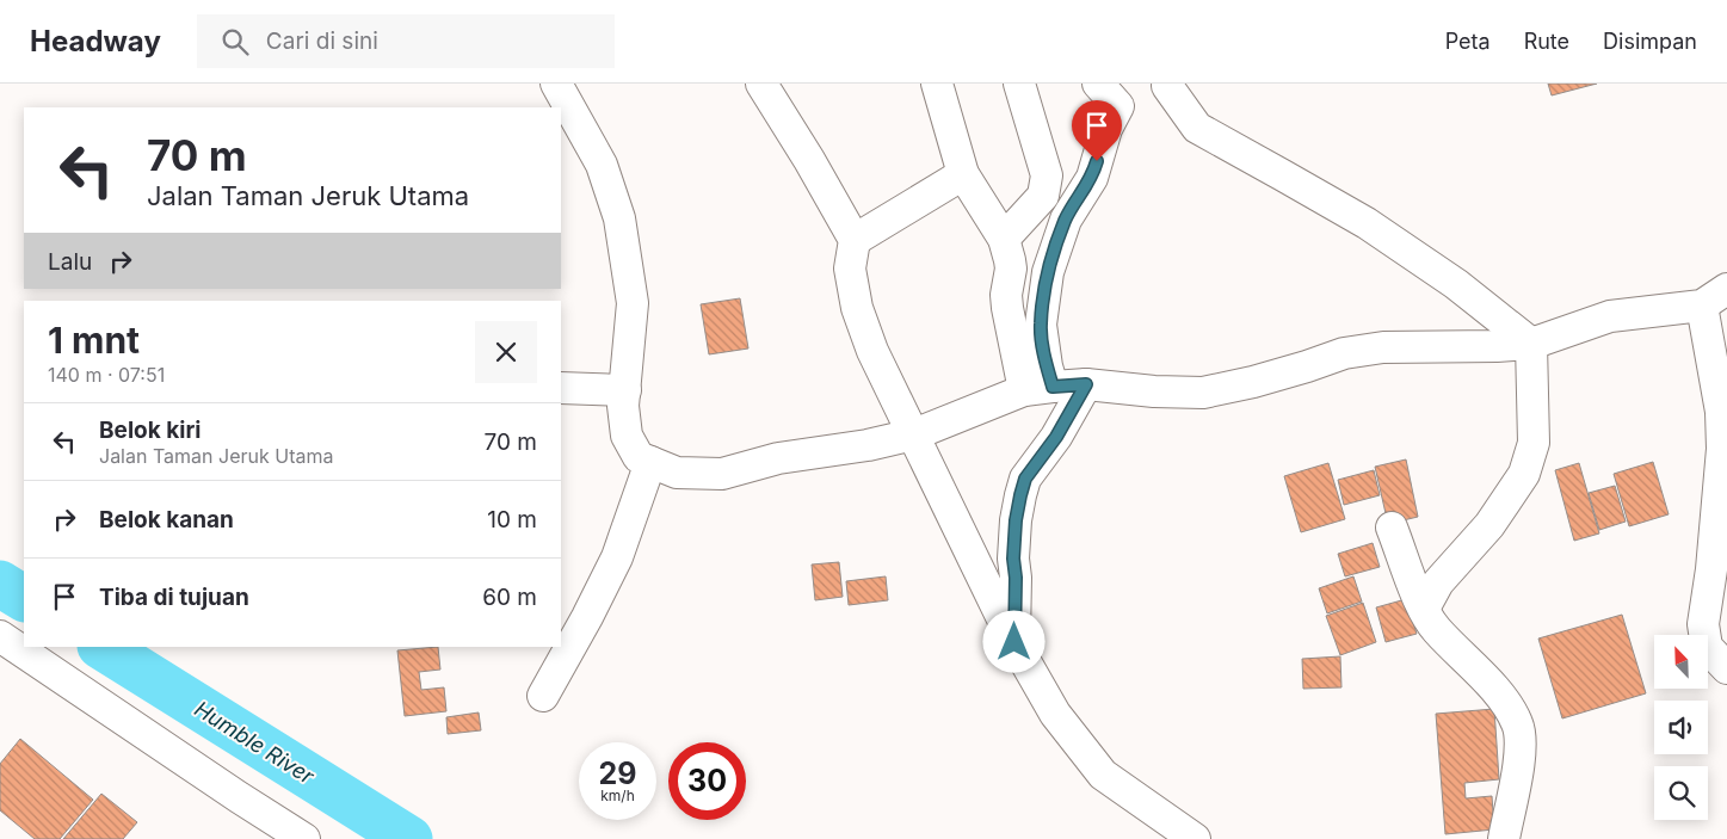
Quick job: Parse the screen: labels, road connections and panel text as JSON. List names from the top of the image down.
{
  "water": ["Humble River"],
  "north": "top left",
  "page": {
    "header": "Headway",
    "search": "Cari di sini",
    "nav": ["Peta", "Rute", "Disimpan"],
    "turn": ["70 m", "Jalan Taman Jeruk Utama"],
    "then": "Lalu",
    "heading": ["1 mnt", "140 m · 07:51"],
    "list": [
      {
        "name": "Belok kiri",
        "note": "Jalan Taman Jeruk Utama",
        "value": "70 m"
      },
      {
        "name": "Belok kanan",
        "value": "10 m"
      },
      {
        "name": "Tiba di tujuan",
        "value": "60 m"
      }
    ],
    "speed": "29 km/h",
    "limit": "30"
  }
}
